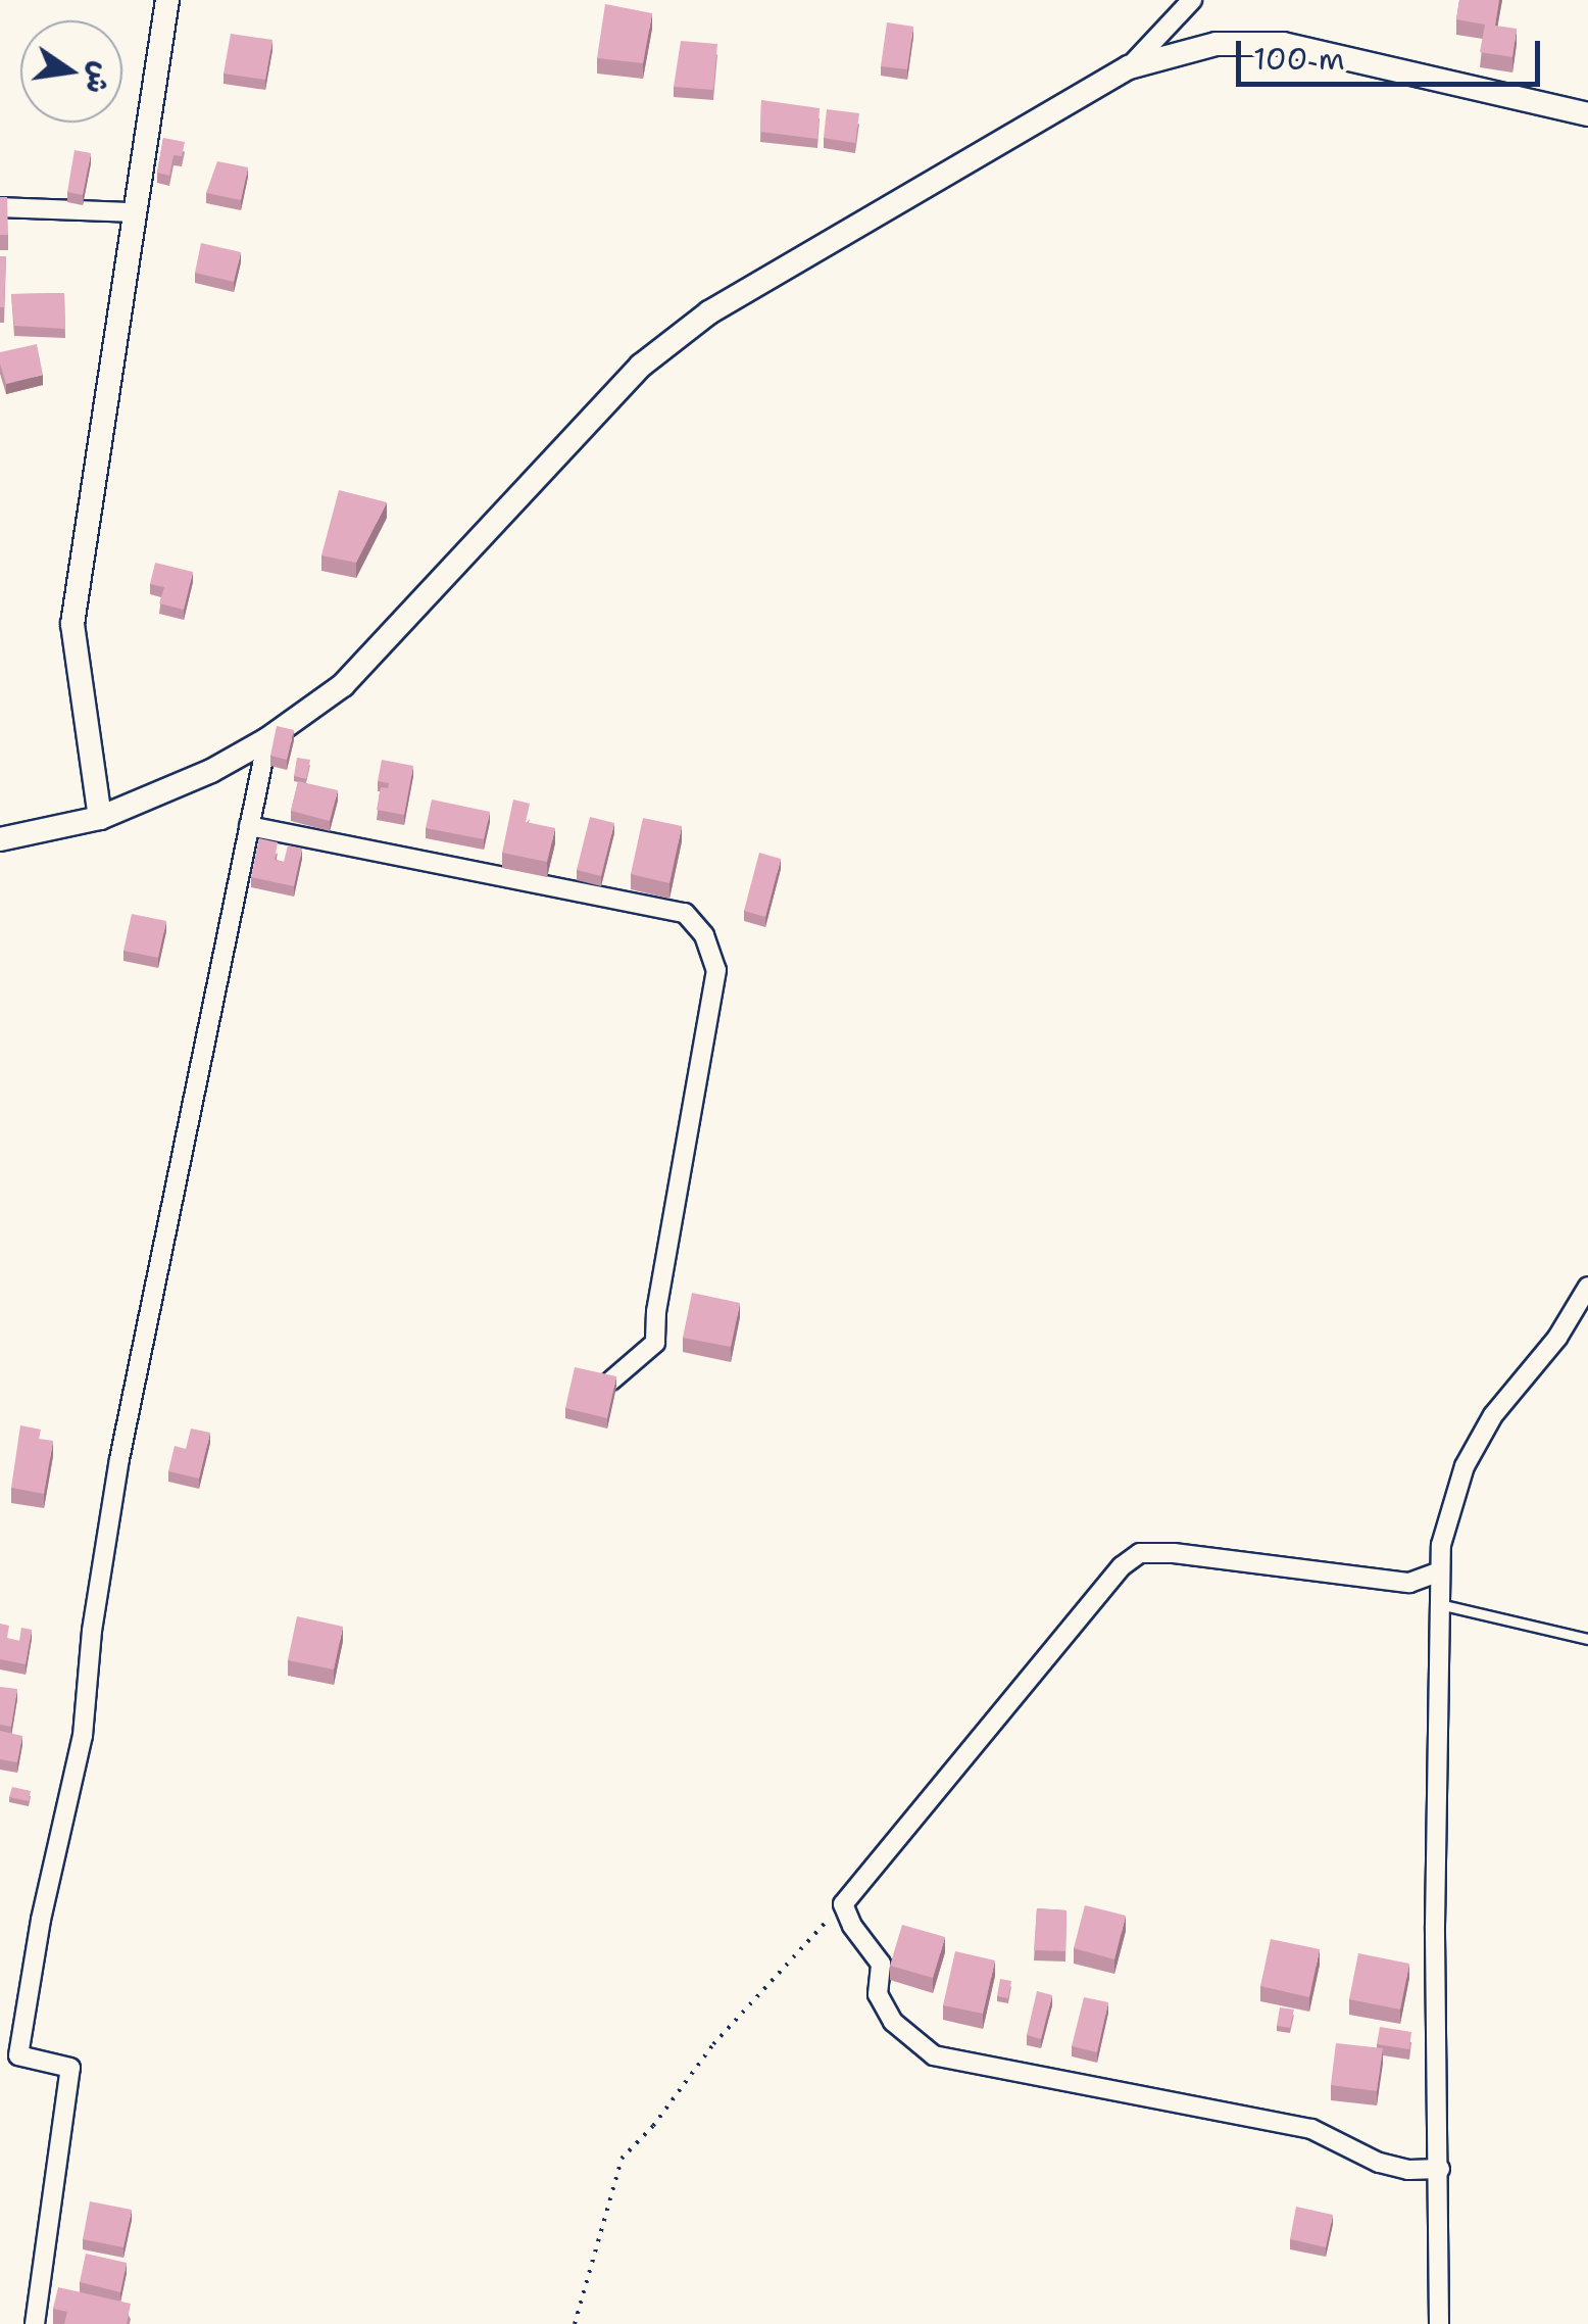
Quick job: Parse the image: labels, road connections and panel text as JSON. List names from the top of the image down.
{
  "scale_bar": "100 m",
  "north": "right"
}
